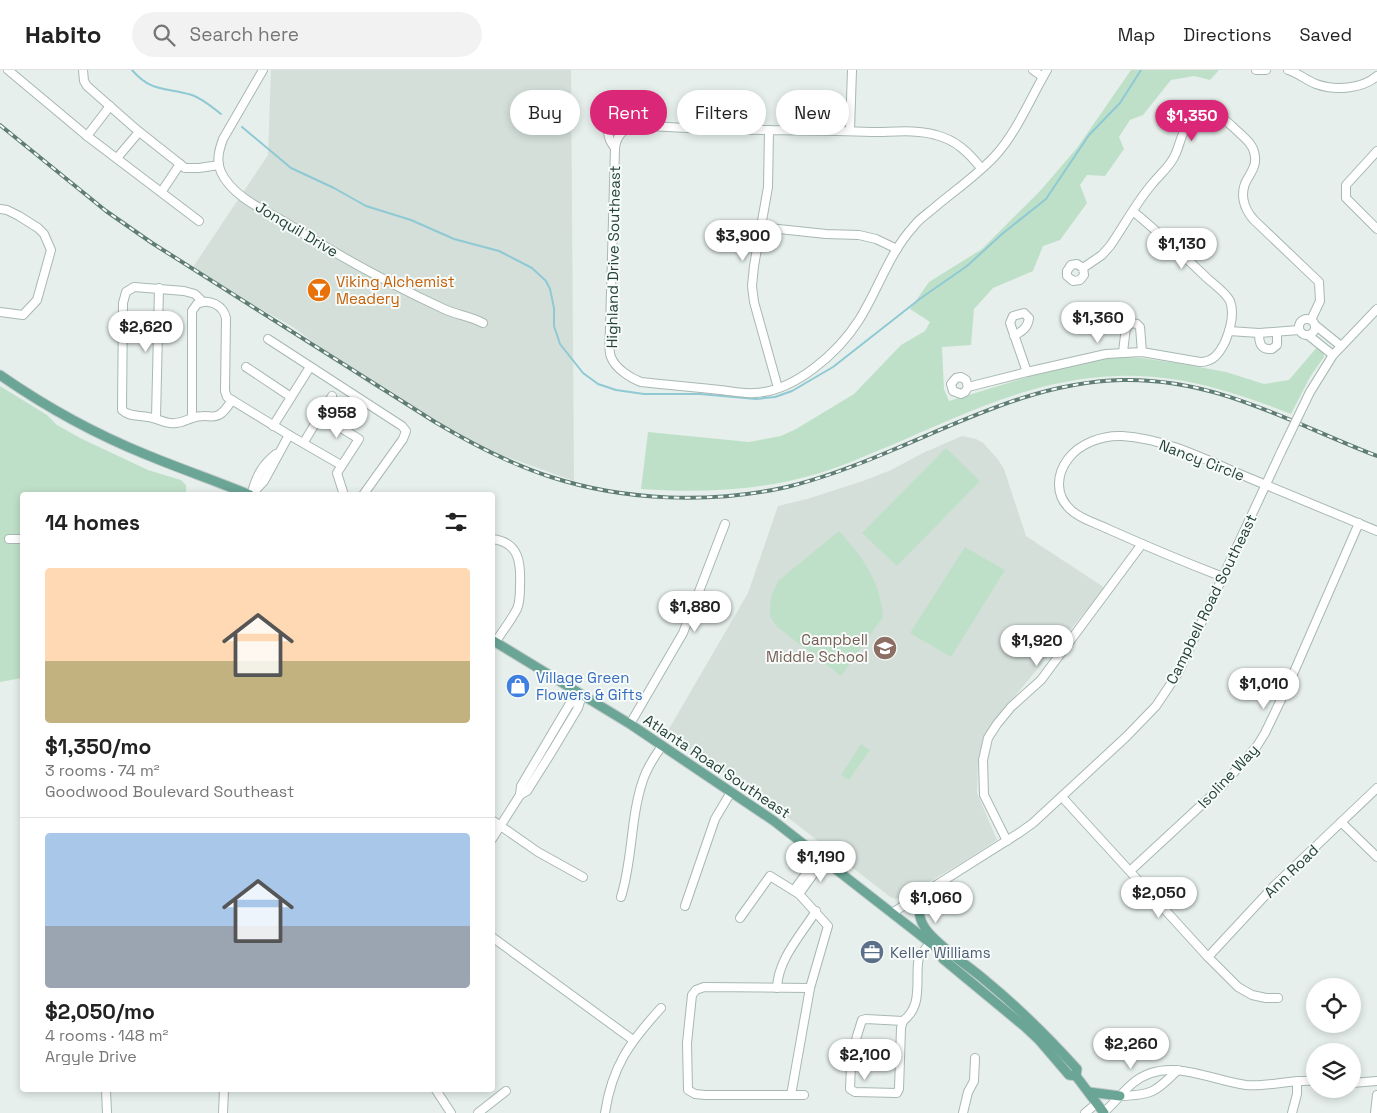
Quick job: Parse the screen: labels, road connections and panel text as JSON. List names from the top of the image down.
{
  "streets": {
    "main road": ["Atlanta Road Southeast"],
    "street": [
      "Jonquil Drive",
      "Highland Drive Southeast",
      "Nancy Circle",
      "Campbell Road Southeast",
      "Isoline Way",
      "Ann Road"
    ]
  },
  "crossings": [
    ["Nancy Circle", "Campbell Road Southeast"],
    ["Nancy Circle", "Isoline Way"],
    ["Campbell Road Southeast", "Atlanta Road Southeast"]
  ],
  "places": {
    "bar": ["Viking Alchemist Meadery"],
    "school or university": ["Campbell Middle School"],
    "shop": ["Village Green Flowers & Gifts"],
    "office": ["Keller Williams"]
  },
  "page": {
    "header": "Habito",
    "search": "Search here",
    "nav": ["Map", "Directions", "Saved"],
    "chip": [
      "Buy",
      "Rent",
      "Filters",
      "New"
    ],
    "price": [
      "$1,350",
      "$3,900",
      "$1,130",
      "$1,360",
      "$2,620",
      "$958",
      "$1,880",
      "$1,920",
      "$1,010",
      "$1,190",
      "$2,050",
      "$1,060",
      "$2,260",
      "$2,100"
    ],
    "heading": "14 homes",
    "list": [
      {
        "name": "$1,350/mo",
        "note": "3 rooms · 74 m² · Goodwood Boulevard Southeast"
      },
      {
        "name": "$2,050/mo",
        "note": "4 rooms · 148 m² · Argyle Drive"
      }
    ]
  }
}
